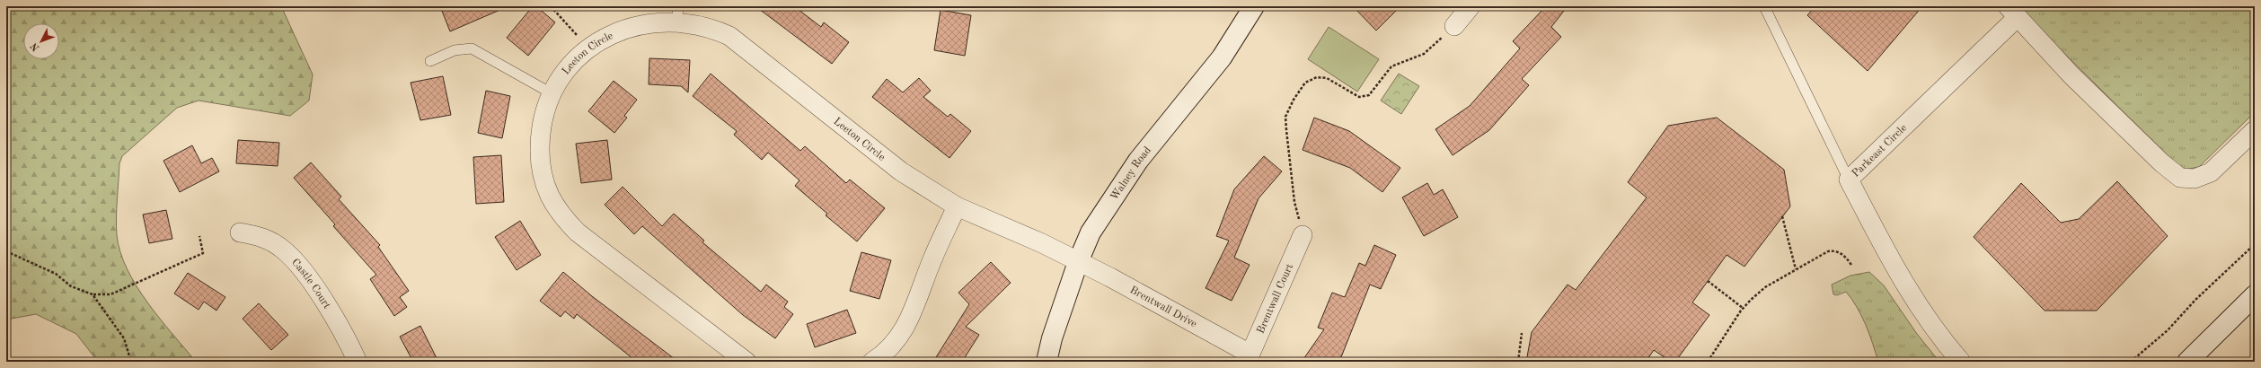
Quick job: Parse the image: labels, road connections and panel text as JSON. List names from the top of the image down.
{
  "streets": {
    "main road": ["Walney Road"],
    "street": [
      "Leeton Circle",
      "Parkeast Circle",
      "Castle Court",
      "Brentwall Court",
      "Brentwall Drive"
    ]
  },
  "crossings": [
    ["Leeton Circle", "Walney Road"],
    ["Leeton Circle", "Brentwall Drive"],
    ["Walney Road", "Brentwall Drive"],
    ["Brentwall Court", "Brentwall Drive"]
  ],
  "north": "bottom left"
}
